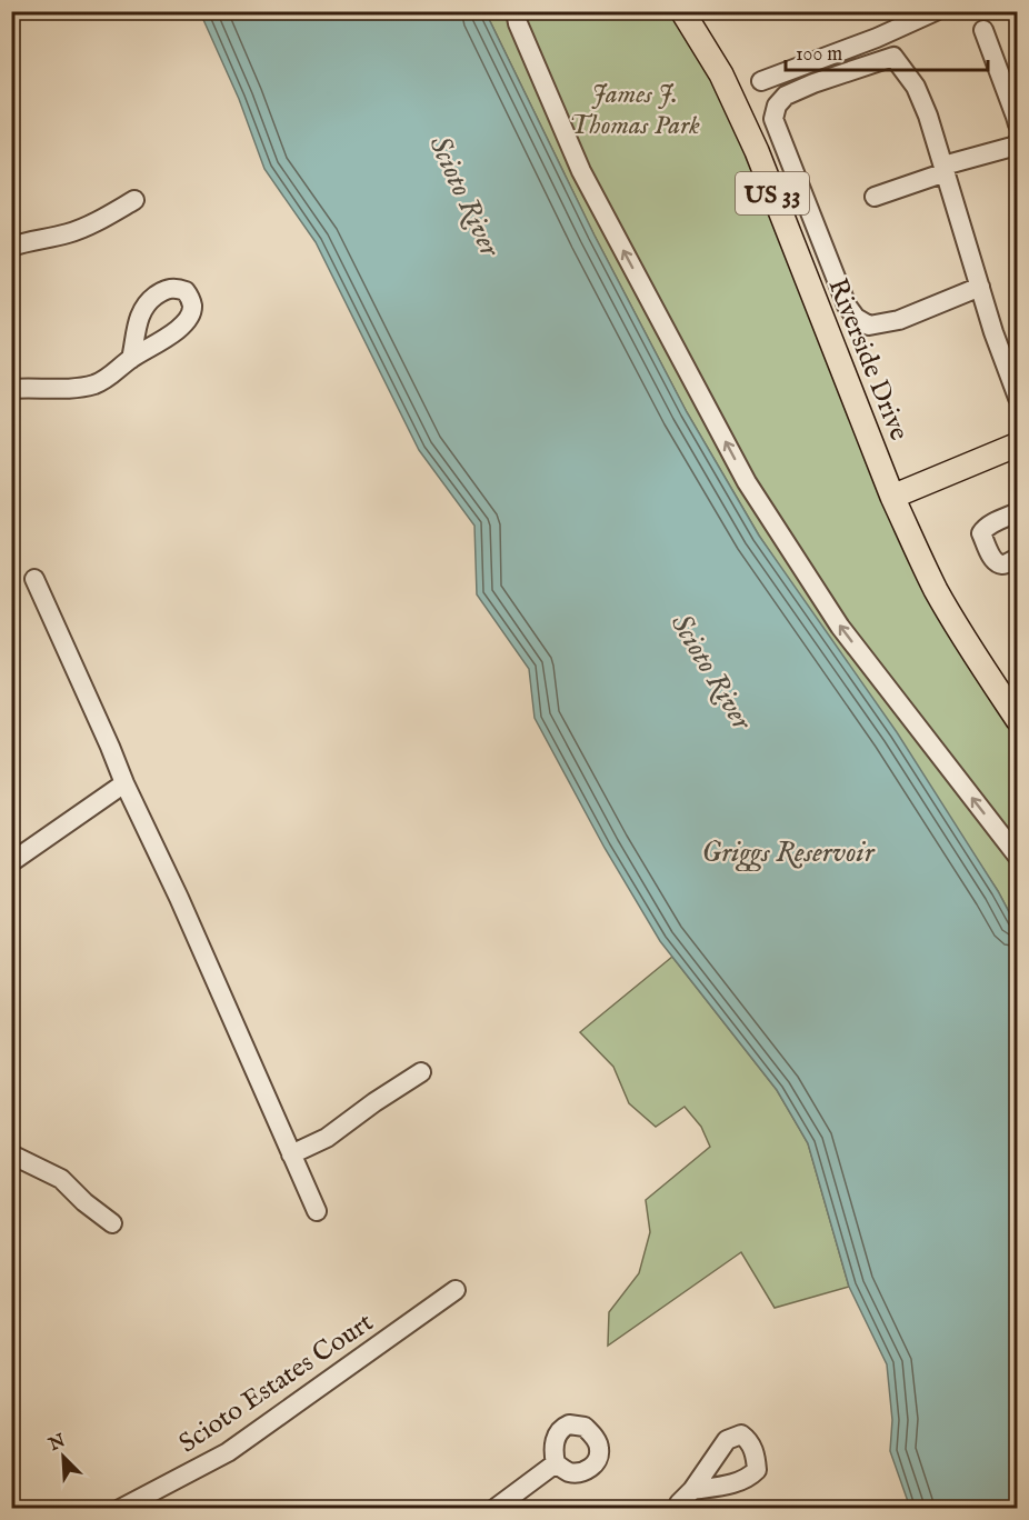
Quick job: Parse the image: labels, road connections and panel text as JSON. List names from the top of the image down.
{
  "streets": {
    "main road": ["US 33", "Riverside Drive"],
    "street": ["Scioto Estates Court"]
  },
  "water": ["Scioto River", "Griggs Reservoir"],
  "parks": ["James J. Thomas Park"],
  "scale_bar": "100 m",
  "north": "top left"
}
